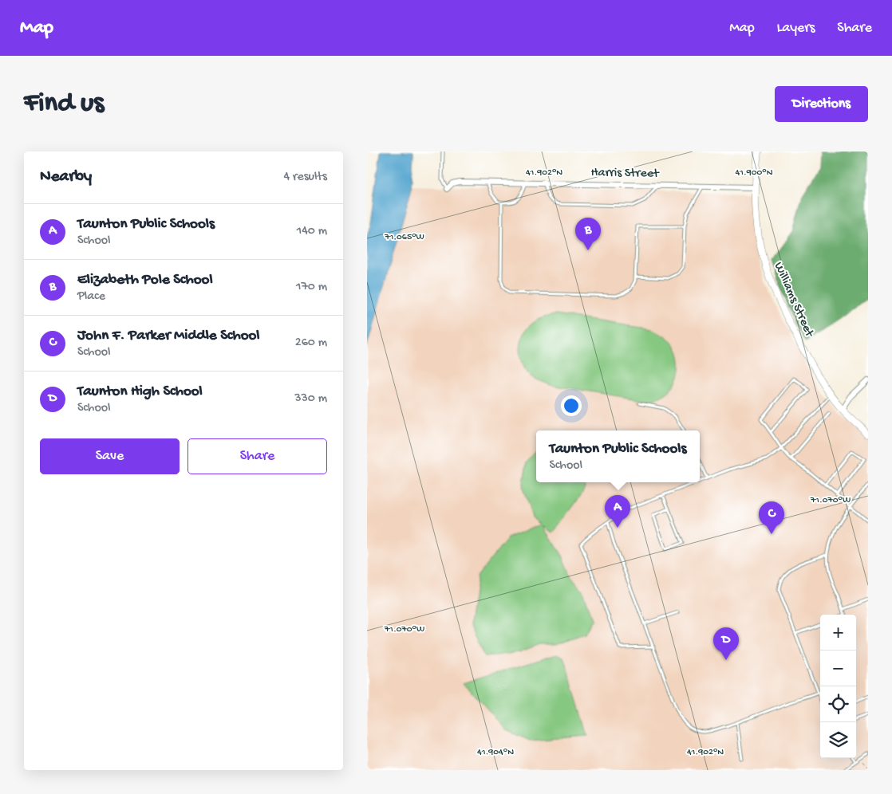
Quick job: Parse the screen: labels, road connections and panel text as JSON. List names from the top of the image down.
{
  "streets": {
    "street": ["Harris Street", "Williams Street"]
  },
  "crossings": [
    ["Harris Street", "Williams Street"]
  ],
  "page": {
    "header": "Map",
    "nav": ["Map", "Layers", "Share"],
    "buttons": [
      "Directions",
      ["Save", "Share"]
    ],
    "title": "Find us",
    "heading": ["Nearby", "4 results"],
    "list": [
      {
        "mark": "A",
        "name": "Taunton Public Schools",
        "note": "School",
        "value": "140 m"
      },
      {
        "mark": "B",
        "name": "Elizabeth Pole School",
        "note": "Place",
        "value": "170 m"
      },
      {
        "mark": "C",
        "name": "John F. Parker Middle School",
        "note": "School",
        "value": "260 m"
      },
      {
        "mark": "D",
        "name": "Taunton High School",
        "note": "School",
        "value": "330 m"
      }
    ],
    "pins": [
      "B",
      "A",
      "C",
      "D"
    ],
    "popup": ["Taunton Public Schools", "School"],
    "map_buttons": ["+", "−"]
  },
  "coordinates": [
    "41.902°N",
    "41.900°N",
    "71.065°W",
    "71.070°W",
    "41.904°N"
  ]
}
